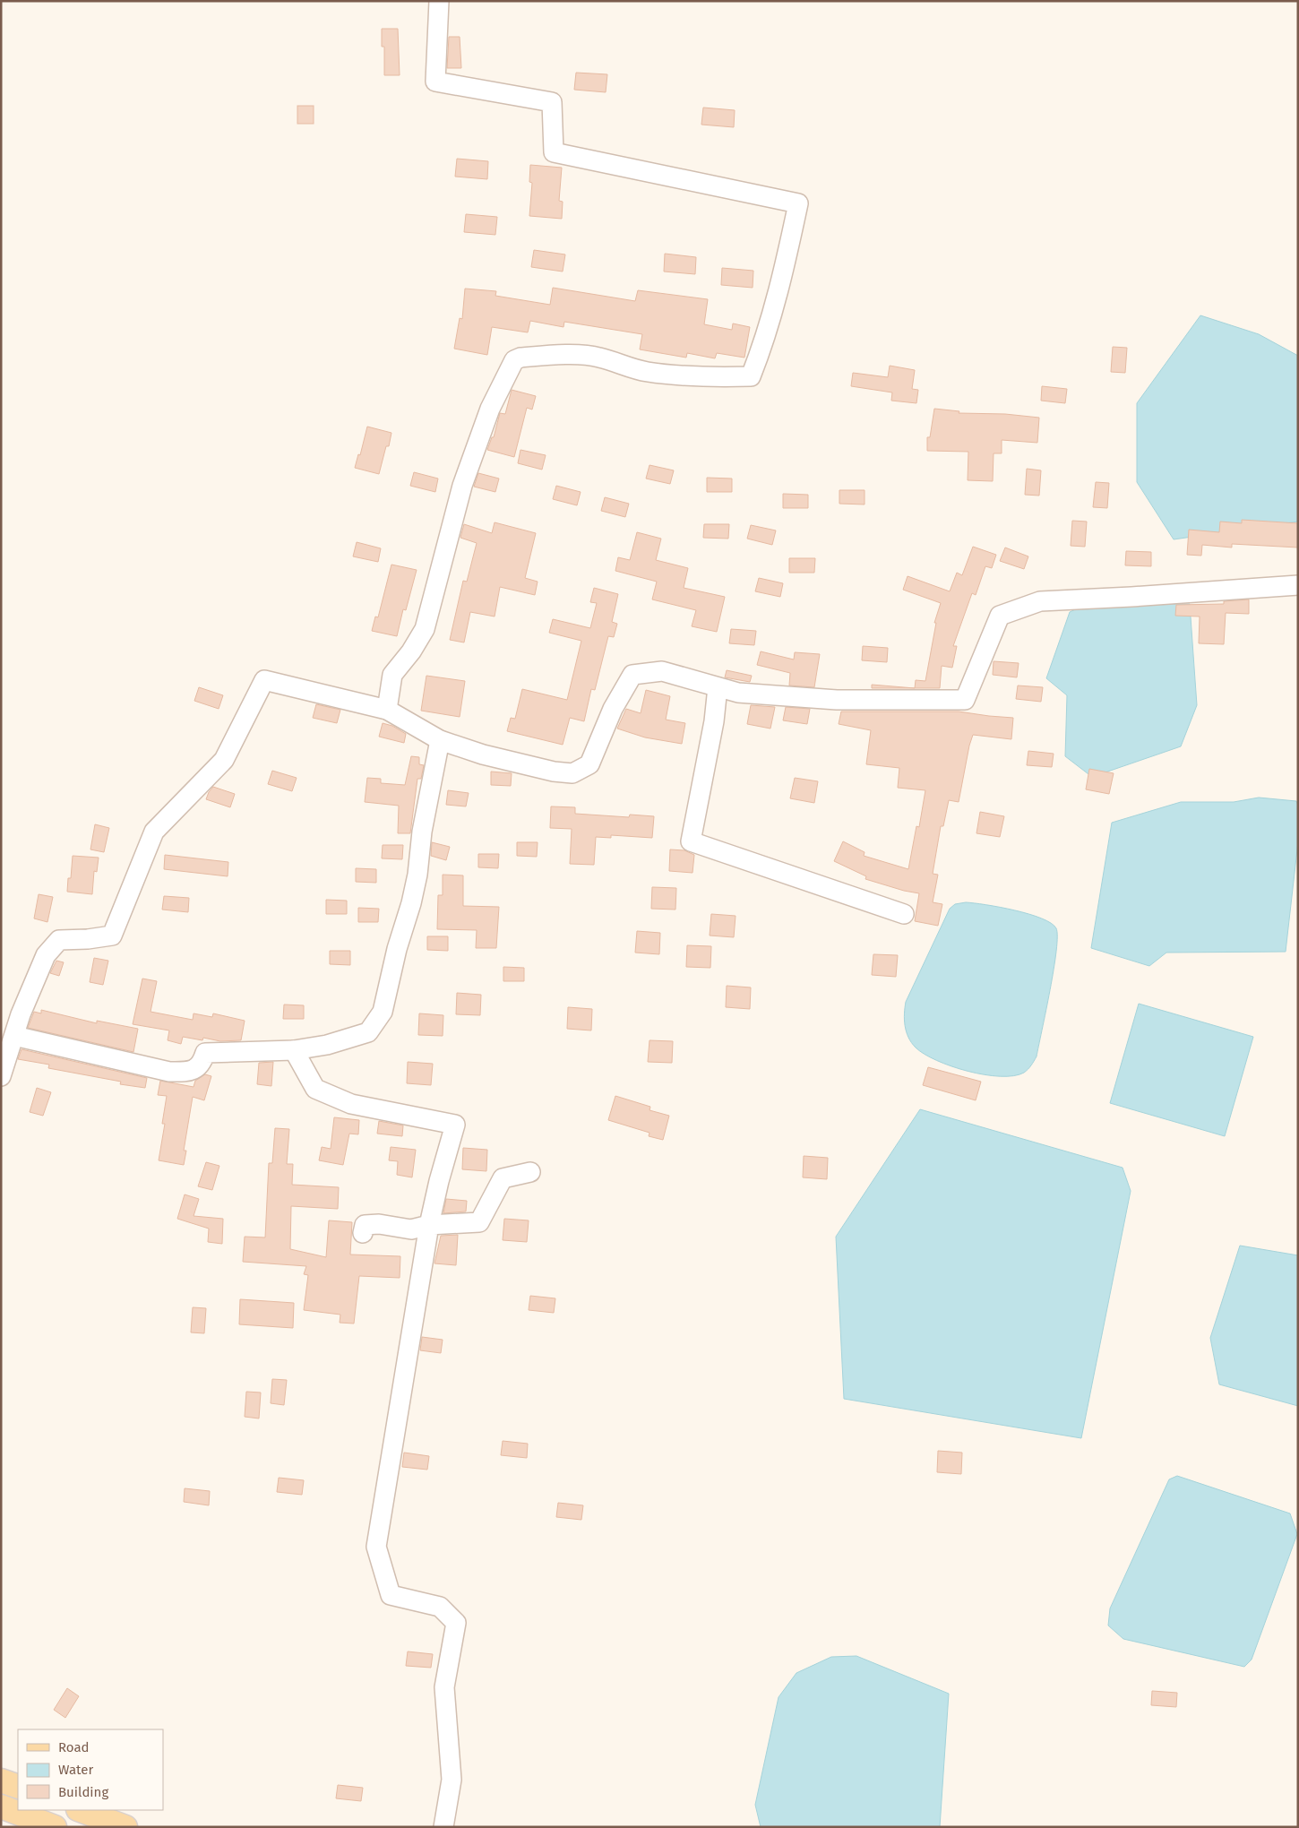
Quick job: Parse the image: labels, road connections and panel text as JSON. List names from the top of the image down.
{
  "legend": ["Road", "Water", "Building"]
}
